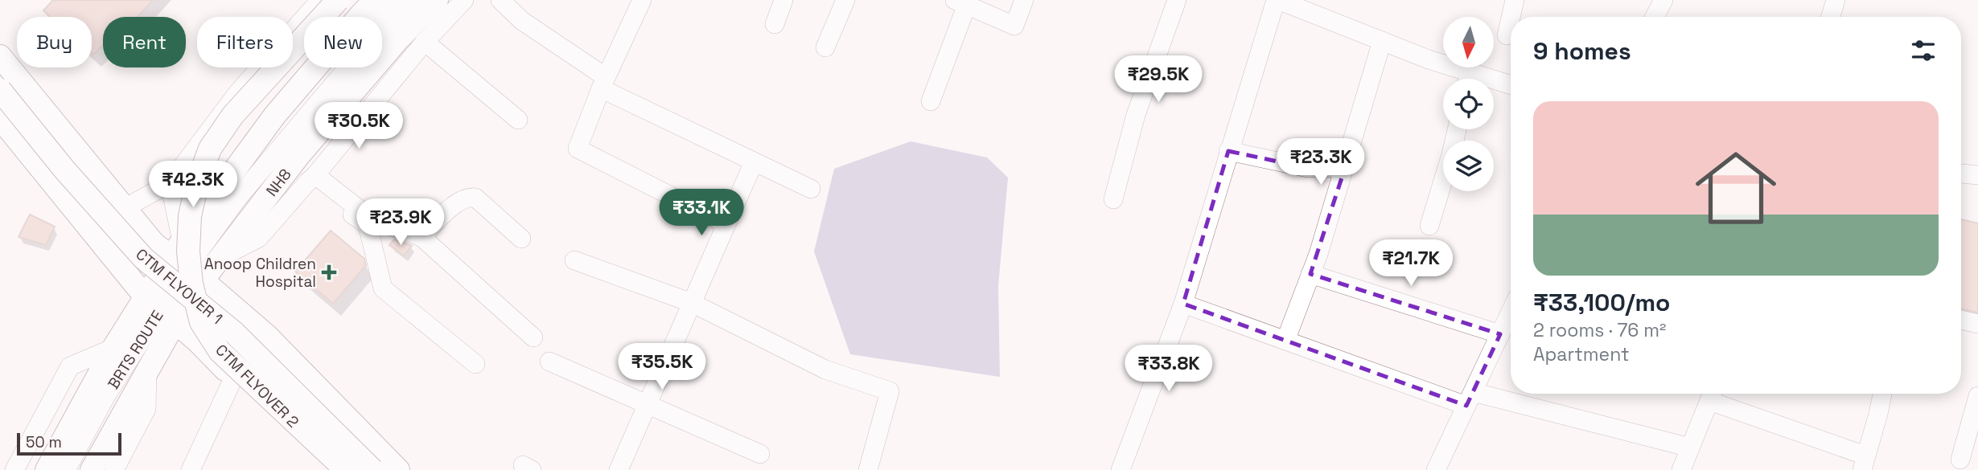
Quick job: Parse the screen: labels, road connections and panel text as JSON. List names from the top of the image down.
{
  "streets": {
    "main road": ["NH8", "CTM FLYOVER 1", "CTM FLYOVER 2"],
    "street": ["BRTS ROUTE"]
  },
  "crossings": [
    ["NH8", "BRTS ROUTE"]
  ],
  "places": {
    "health": ["Anoop Children Hospital"]
  },
  "scale_bar": "50 m",
  "north": "bottom",
  "page": {
    "chip": [
      "Buy",
      "Rent",
      "Filters",
      "New"
    ],
    "heading": "9 homes",
    "price": [
      "₹29.5K",
      "₹30.5K",
      "₹23.3K",
      "₹42.3K",
      "₹33.1K",
      "₹23.9K",
      "₹21.7K",
      "₹35.5K",
      "₹33.8K"
    ],
    "list": [
      {
        "name": "₹33,100/mo",
        "note": "2 rooms · 76 m² · Apartment"
      }
    ],
    "scale": "50 m"
  }
}
